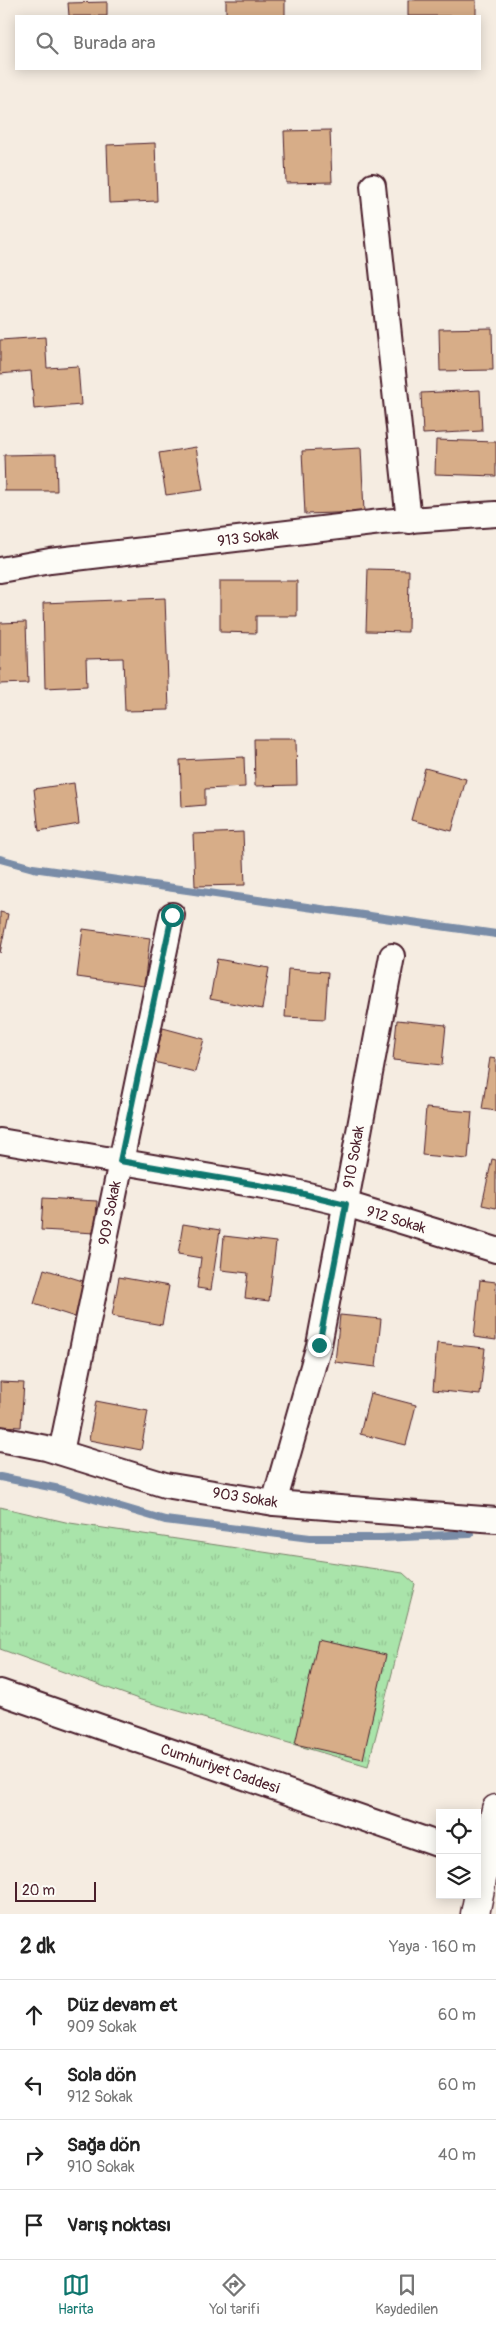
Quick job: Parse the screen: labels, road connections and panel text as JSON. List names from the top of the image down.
{
  "streets": {
    "street": [
      "913 Sokak",
      "910 Sokak",
      "909 Sokak",
      "912 Sokak",
      "903 Sokak",
      "Cumhuriyet Caddesi"
    ]
  },
  "crossings": [
    ["910 Sokak", "912 Sokak"],
    ["910 Sokak", "903 Sokak"],
    ["909 Sokak", "912 Sokak"],
    ["909 Sokak", "903 Sokak"]
  ],
  "scale_bar": "20 m",
  "page": {
    "search": "Burada ara",
    "scale": "20 m",
    "heading": ["2 dk", "Yaya · 160 m"],
    "list": [
      ["Düz devam et", "909 Sokak", "60 m"],
      ["Sola dön", "912 Sokak", "60 m"],
      ["Sağa dön", "910 Sokak", "40 m"],
      "Varış noktası"
    ],
    "nav": ["Harita", "Yol tarifi", "Kaydedilen"]
  }
}
